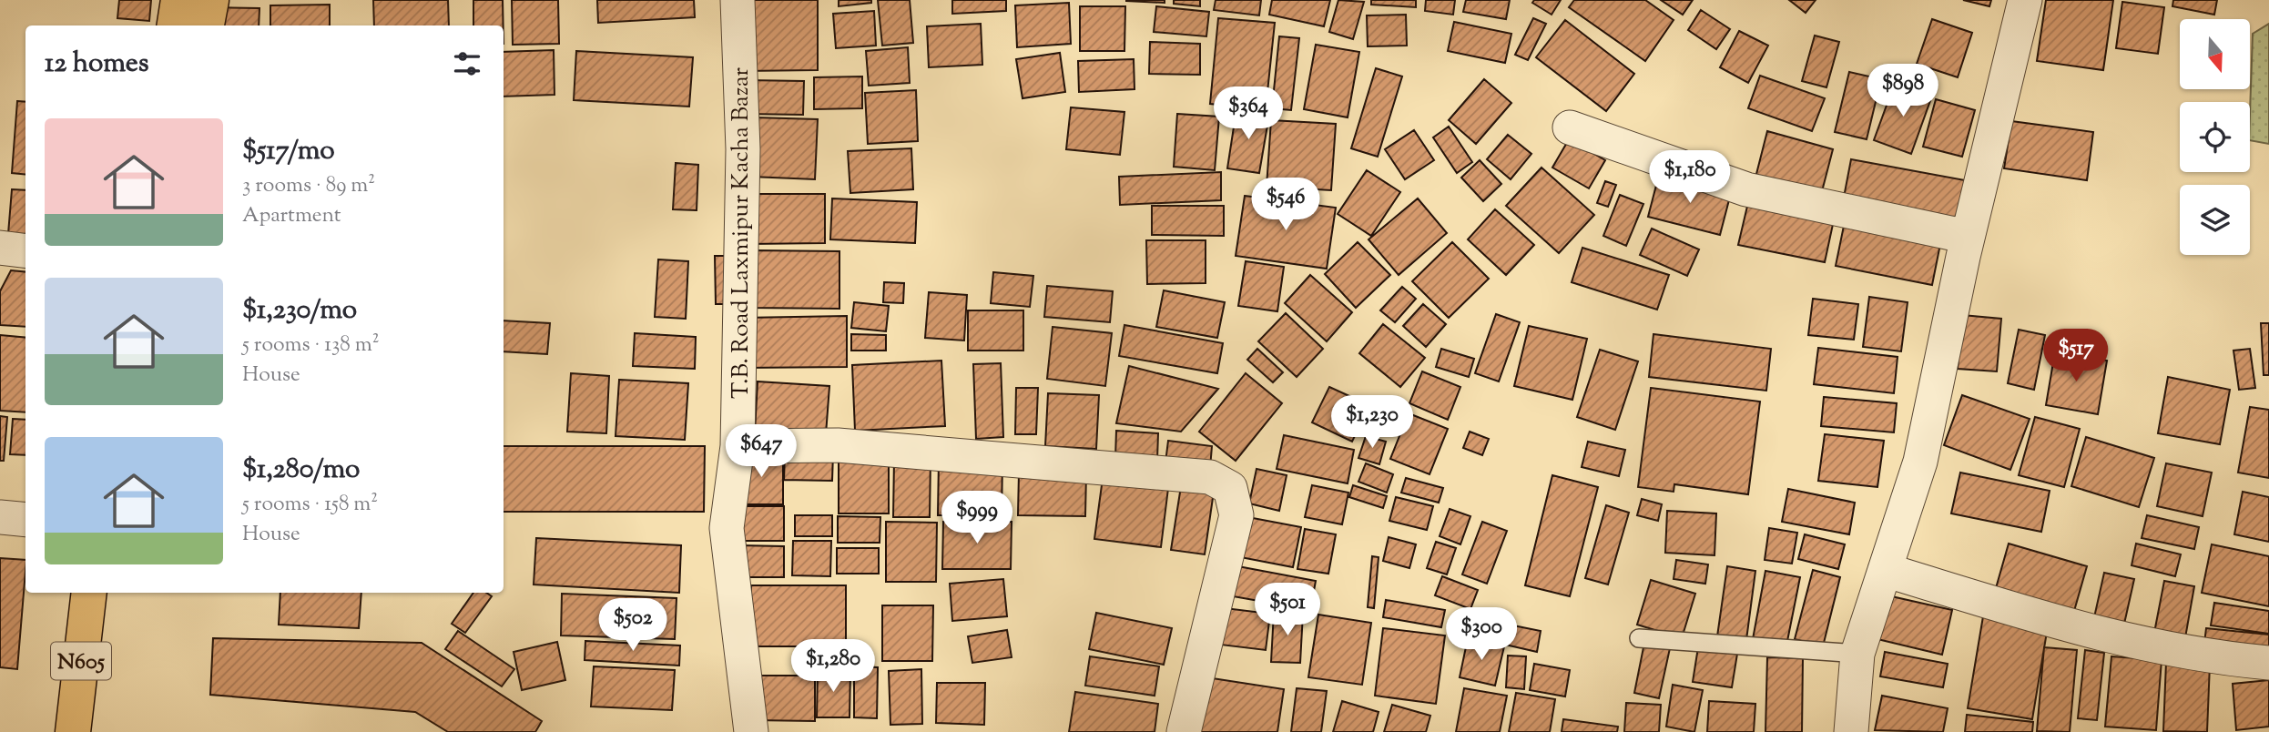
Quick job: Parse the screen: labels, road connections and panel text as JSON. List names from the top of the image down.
{
  "streets": {
    "highway": ["N605"],
    "street": ["T.B. Road Laxmipur Kacha Bazar"]
  },
  "north": "bottom",
  "page": {
    "heading": "12 homes",
    "price": [
      "$898",
      "$364",
      "$1,180",
      "$546",
      "$517",
      "$1,230",
      "$647",
      "$999",
      "$501",
      "$502",
      "$300",
      "$1,280"
    ],
    "list": [
      {
        "name": "$517/mo",
        "note": "3 rooms · 89 m² · Apartment"
      },
      {
        "name": "$1,230/mo",
        "note": "5 rooms · 138 m² · House"
      },
      {
        "name": "$1,280/mo",
        "note": "5 rooms · 158 m² · House"
      }
    ]
  }
}
